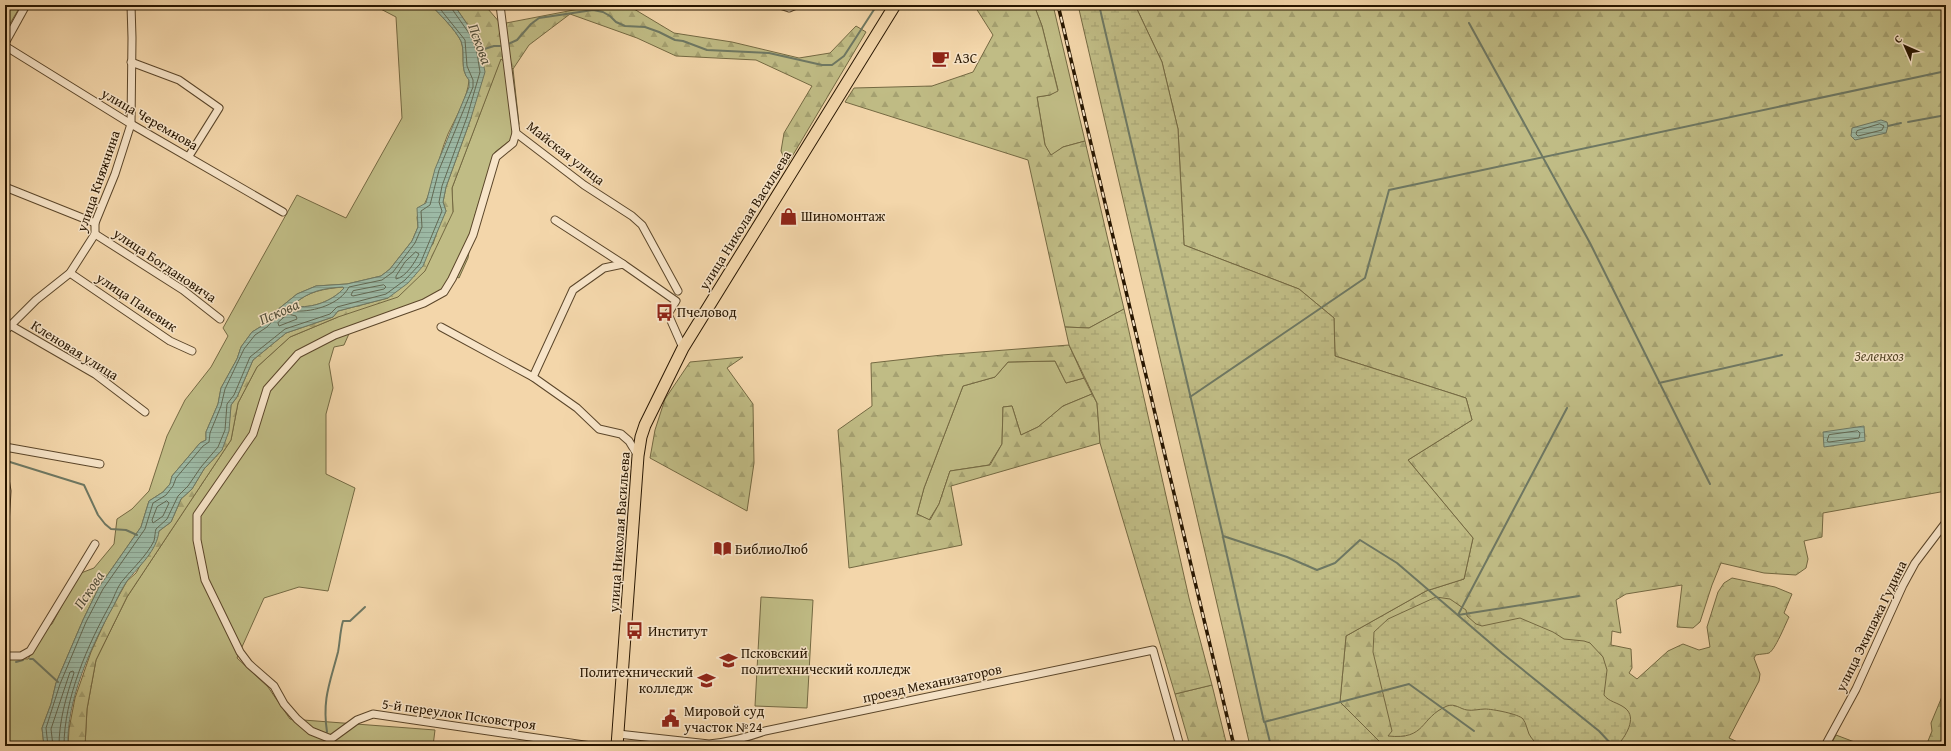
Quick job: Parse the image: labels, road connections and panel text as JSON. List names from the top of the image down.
{
  "streets": {
    "main road": ["улица Николая Васильева"],
    "street": [
      "улица Черемнова",
      "Майская улица",
      "улица Княжнина",
      "улица Богдановича",
      "улица Паневик",
      "Кленовая улица",
      "улица Экипажа Гудина",
      "проезд Механизаторов",
      "5-й переулок Псковстроя"
    ]
  },
  "crossings": [
    ["улица Черемнова", "улица Княжнина"],
    ["Майская улица", "5-й переулок Псковстроя"],
    ["улица Княжнина", "улица Богдановича"],
    ["улица Княжнина", "улица Паневик"],
    ["улица Княжнина", "Кленовая улица"],
    ["улица Николая Васильева", "проезд Механизаторов"]
  ],
  "water": ["Пскова"],
  "parks": ["Зеленхоз"],
  "places": {
    "cafe": ["АЗС"],
    "shop": ["Шиномонтаж"],
    "bus stop": ["Пчеловод", "Институт"],
    "library": ["БиблиоЛюб"],
    "school or university": ["Псковский политехнический колледж", "Политехнический колледж"],
    "public building": ["Мировой суд участок №24"]
  },
  "north": "top left"
}
